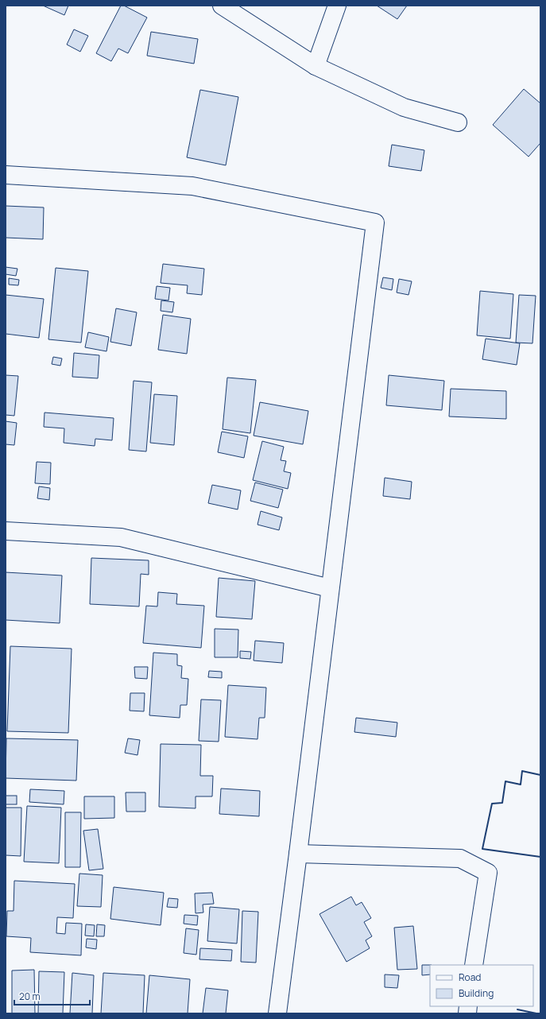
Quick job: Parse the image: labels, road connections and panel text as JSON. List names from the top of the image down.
{
  "legend": ["Road", "Building"],
  "scale_bar": "20 m"
}
